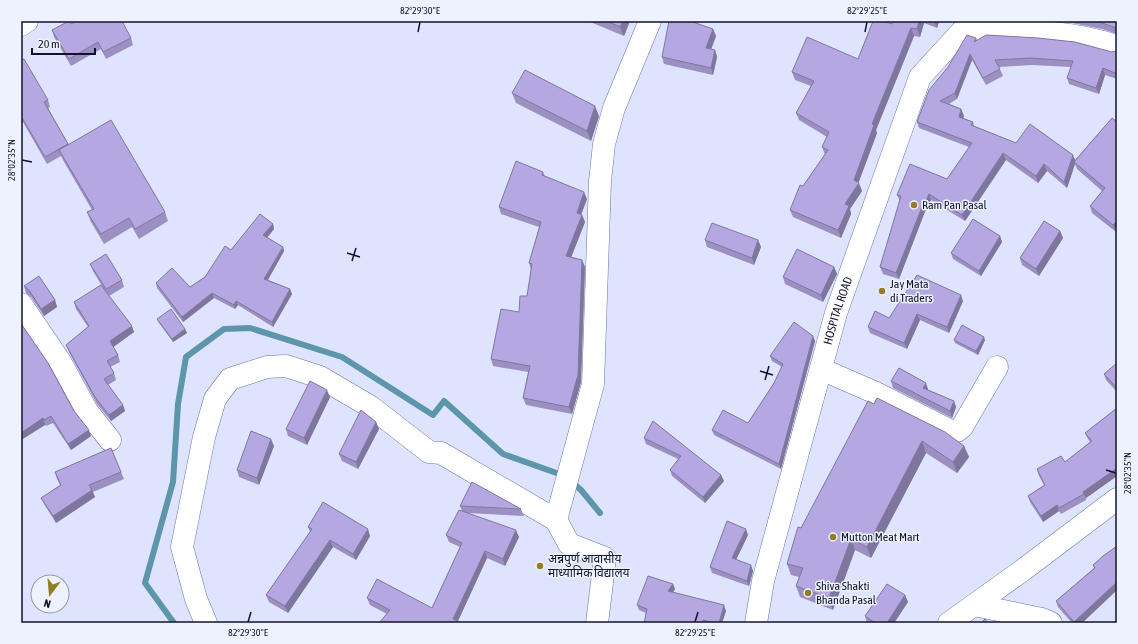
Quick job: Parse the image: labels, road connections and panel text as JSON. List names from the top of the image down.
{
  "streets": {
    "street": ["HOSPITAL ROAD"]
  },
  "places": [
    "Ram Pan Pasal",
    "Jay Mata di Traders",
    "Mutton Meat Mart",
    "अन्नपुर्ण आवासीय माध्यामिक विद्यालय",
    "Shiva Shakti Bhanda Pasal"
  ],
  "scale_bar": "20 m",
  "north": "bottom",
  "coordinates": ["82°29'30\"E", "82°29'25\"E", "28°02'35\"N"]
}
